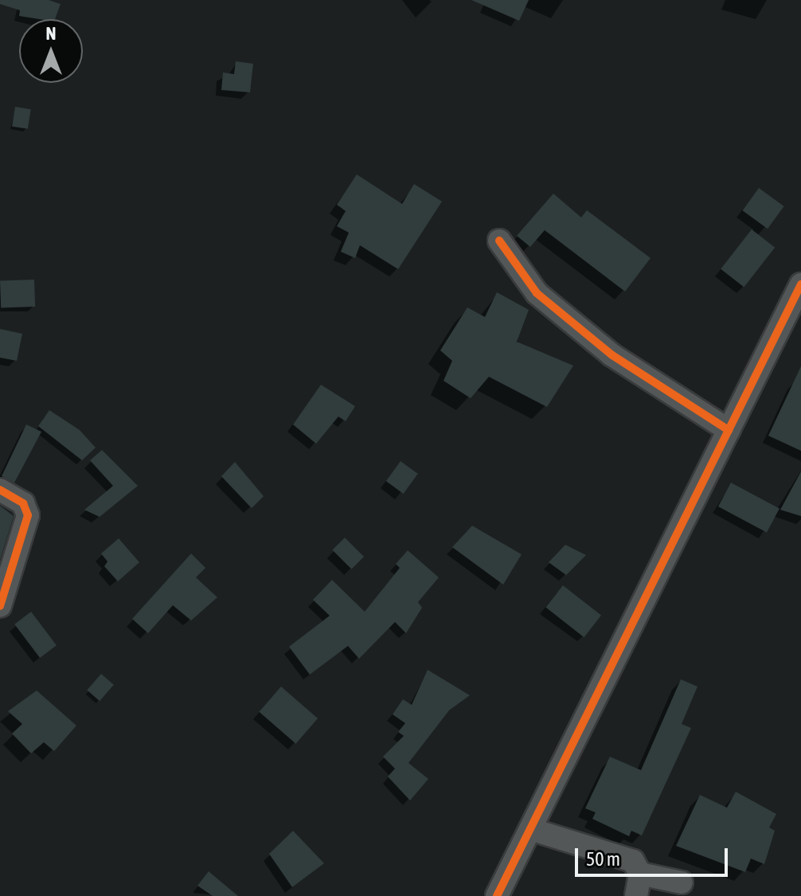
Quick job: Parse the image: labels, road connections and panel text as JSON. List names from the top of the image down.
{
  "scale_bar": "50 m",
  "north": "top"
}
